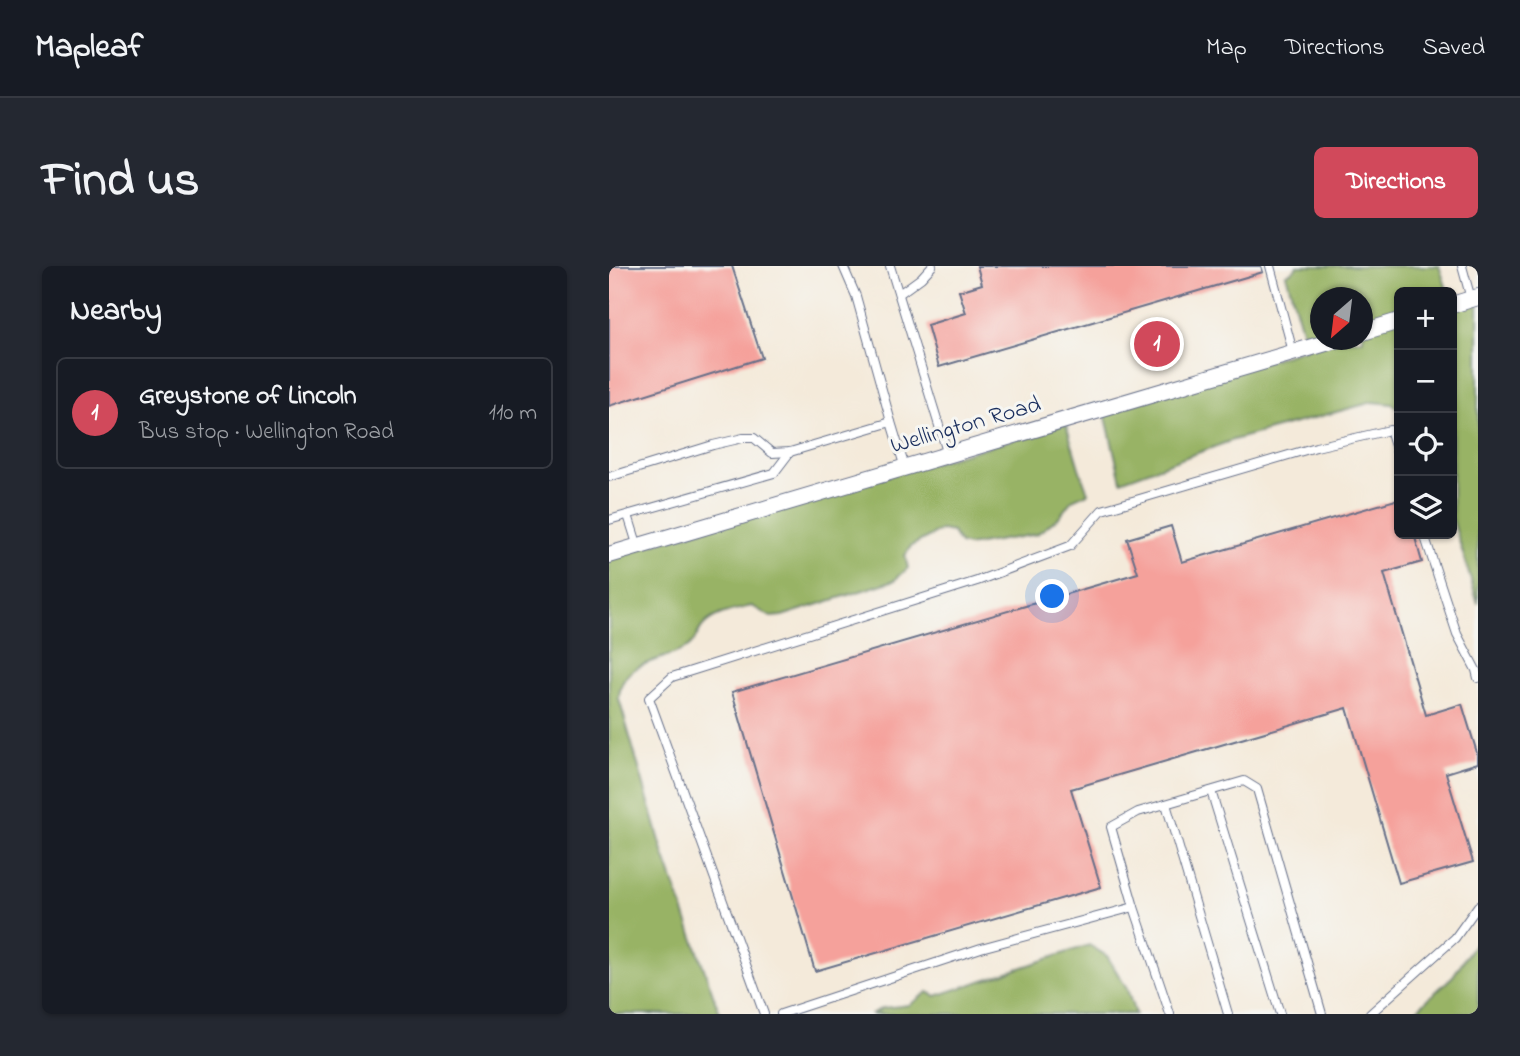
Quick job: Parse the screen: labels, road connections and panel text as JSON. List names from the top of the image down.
{
  "streets": {
    "street": ["Wellington Road"]
  },
  "north": "bottom left",
  "page": {
    "header": "Mapleaf",
    "nav": ["Map", "Directions", "Saved"],
    "title": "Find us",
    "buttons": "Directions",
    "heading": "Nearby",
    "map_buttons": ["+", "−"],
    "pins": "1",
    "list": [
      {
        "mark": "1",
        "name": "Greystone of Lincoln",
        "note": "Bus stop · Wellington Road",
        "value": "110 m"
      }
    ]
  }
}
